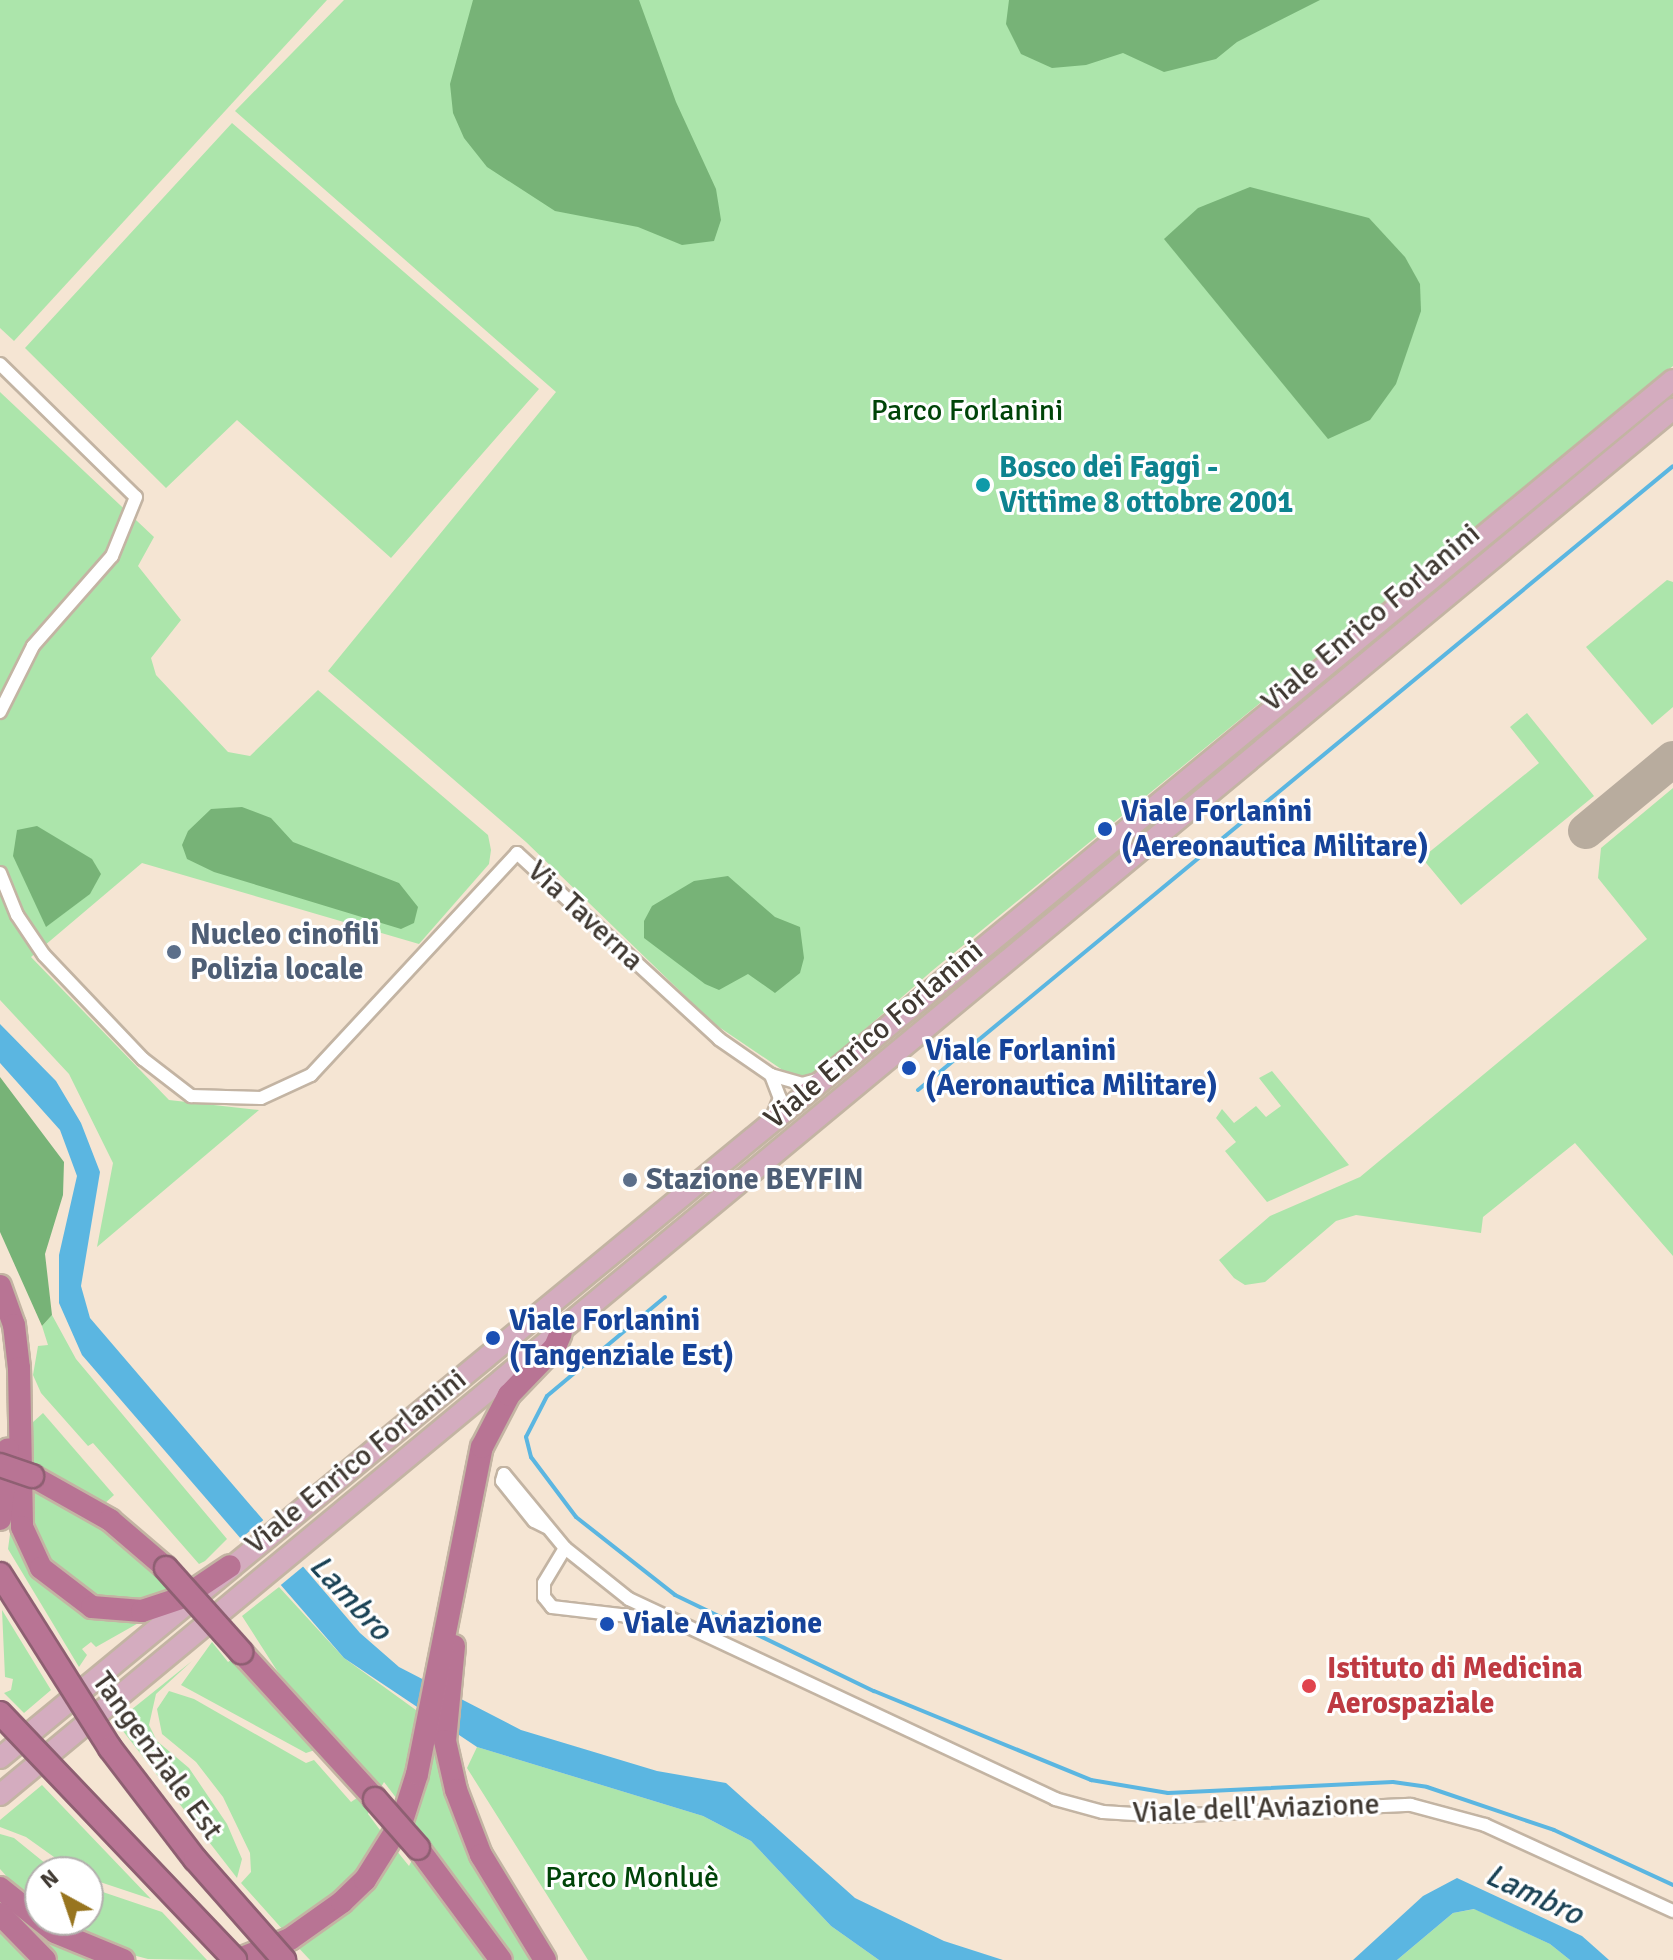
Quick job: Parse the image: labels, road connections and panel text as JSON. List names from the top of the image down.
{
  "streets": {
    "highway": ["Tangenziale Est"],
    "main road": ["Viale Enrico Forlanini"],
    "street": ["Via Taverna", "Viale dell'Aviazione"]
  },
  "crossings": [
    ["Viale Enrico Forlanini", "Via Taverna"]
  ],
  "water": ["Lambro"],
  "parks": ["Parco Forlanini", "Parco Monluè"],
  "places": [
    "Bosco dei Faggi - Vittime 8 ottobre 2001",
    "Viale Forlanini (Aereonautica Militare)",
    "Nucleo cinofili Polizia locale",
    "Viale Forlanini (Aeronautica Militare)",
    "Stazione BEYFIN",
    "Viale Forlanini (Tangenziale Est)",
    "Viale Aviazione",
    "Istituto di Medicina Aerospaziale"
  ],
  "north": "top left"
}
